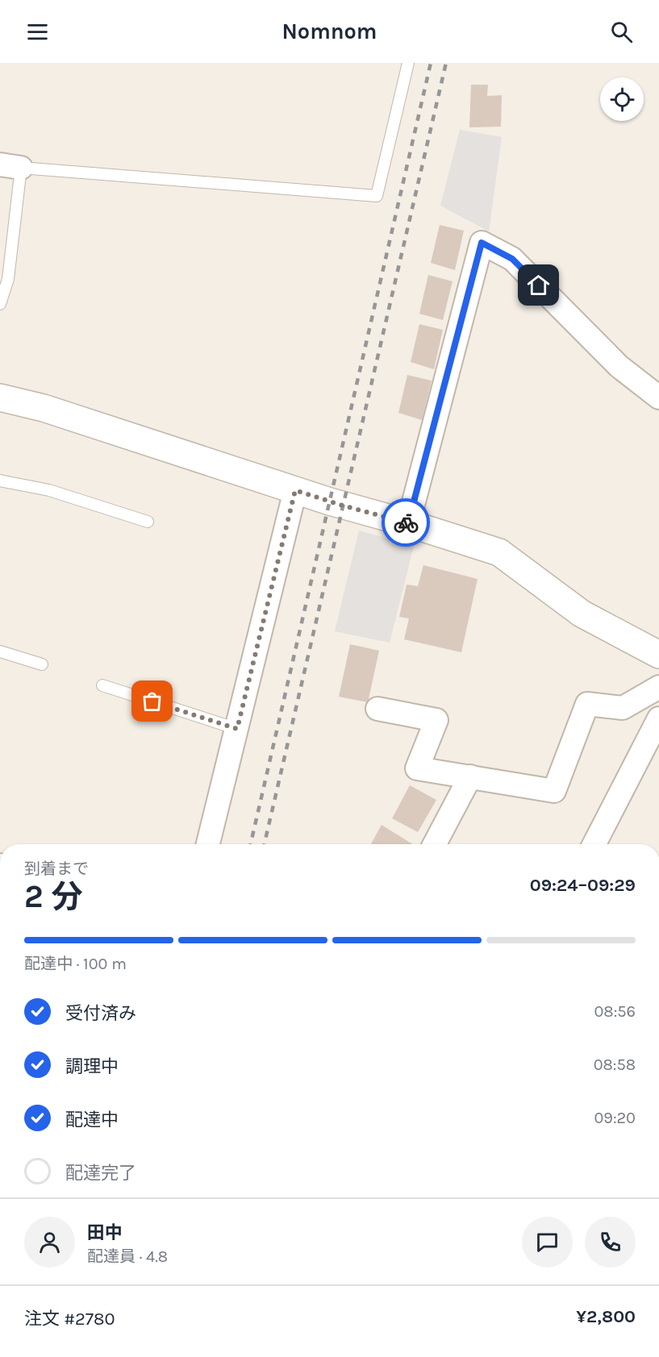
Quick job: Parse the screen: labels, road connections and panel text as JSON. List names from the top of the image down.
{
  "page": {
    "header": "Nomnom",
    "heading": ["2 分", "到着まで", "09:24–09:29"],
    "panel": [
      "田中",
      "配達員 · 4.8",
      "注文 #2780",
      "¥2,800"
    ],
    "bar": "配達中 · 100 m",
    "list": [
      ["受付済み", "08:56"],
      ["調理中", "08:58"],
      ["配達中", "09:20"],
      "配達完了"
    ]
  }
}
